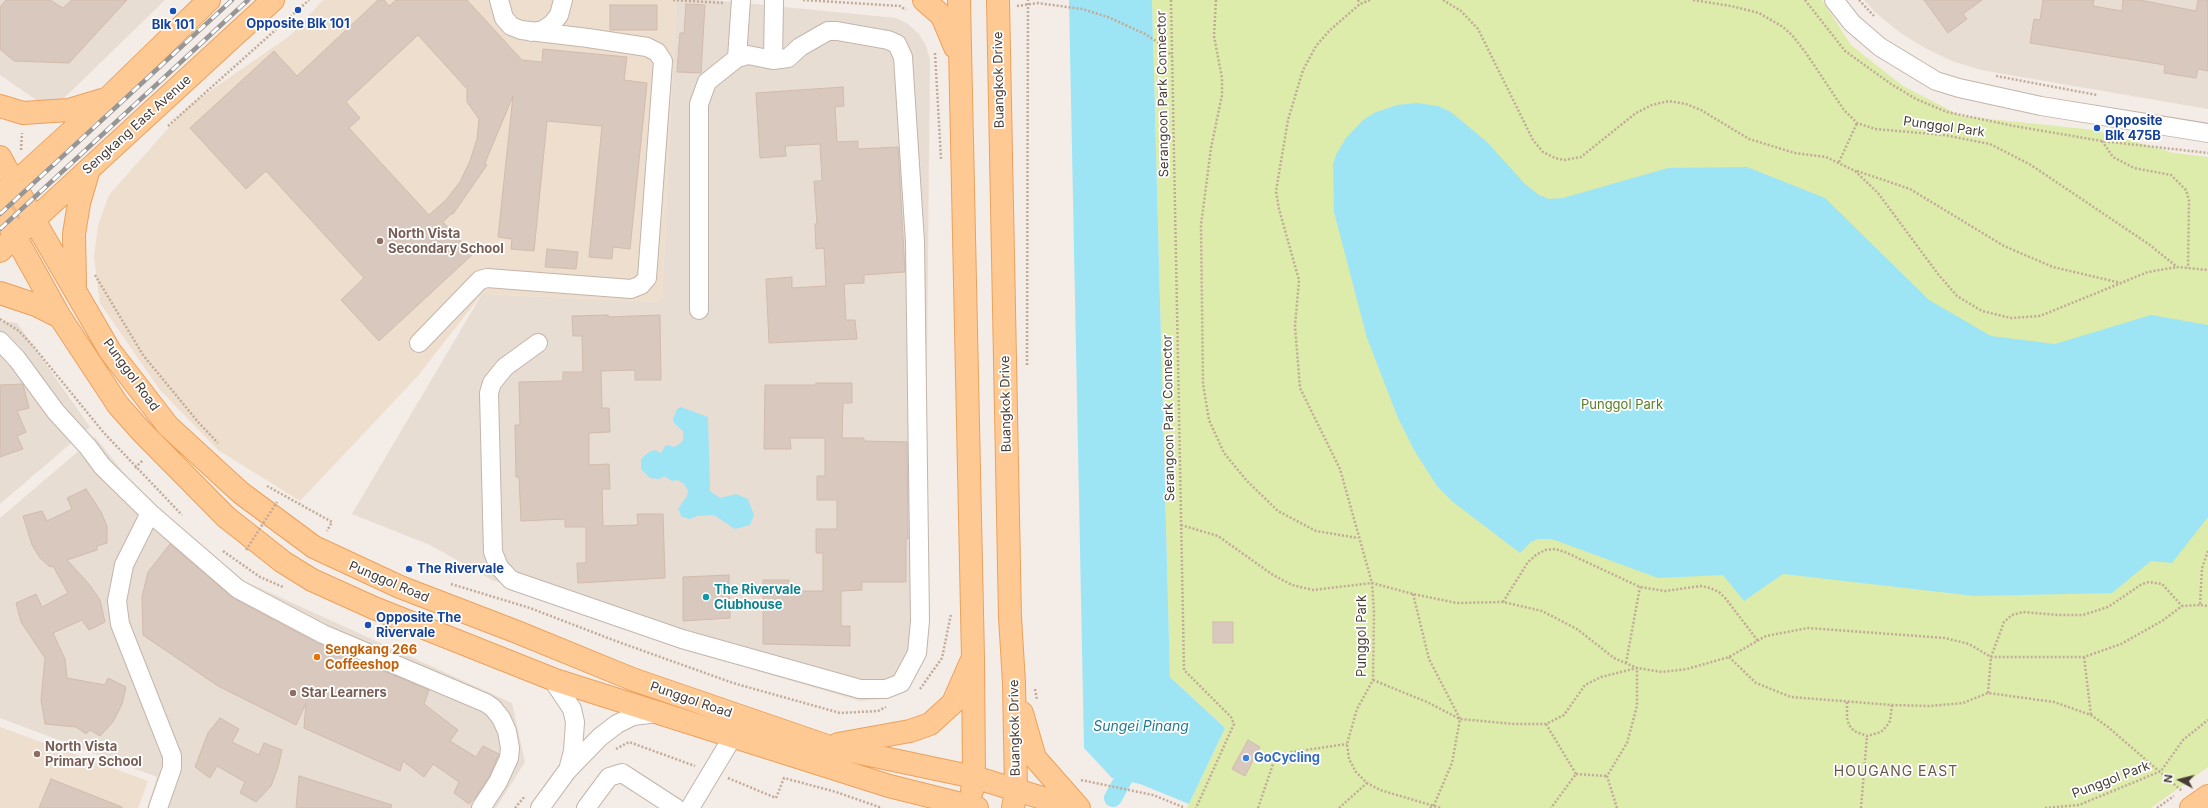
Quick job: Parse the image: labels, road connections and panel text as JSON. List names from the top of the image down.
{
  "streets": {
    "main road": ["Buangkok Drive", "Sengkang East Avenue", "Punggol Road"],
    "path": ["Serangoon Park Connector", "Punggol Park"]
  },
  "crossings": [
    ["Buangkok Drive", "Punggol Road"],
    ["Serangoon Park Connector", "Punggol Park"],
    ["Sengkang East Avenue", "Punggol Road"]
  ],
  "districts": ["HOUGANG EAST"],
  "water": ["Sungei Pinang"],
  "parks": ["Punggol Park"],
  "places": [
    "Opposite Blk 101",
    "Blk 101",
    "Opposite Blk 475B",
    "North Vista Secondary School",
    "The Rivervale",
    "The Rivervale Clubhouse",
    "Opposite The Rivervale",
    "Sengkang 266 Coffeeshop",
    "Star Learners",
    "North Vista Primary School",
    "GoCycling"
  ],
  "north": "left"
}
